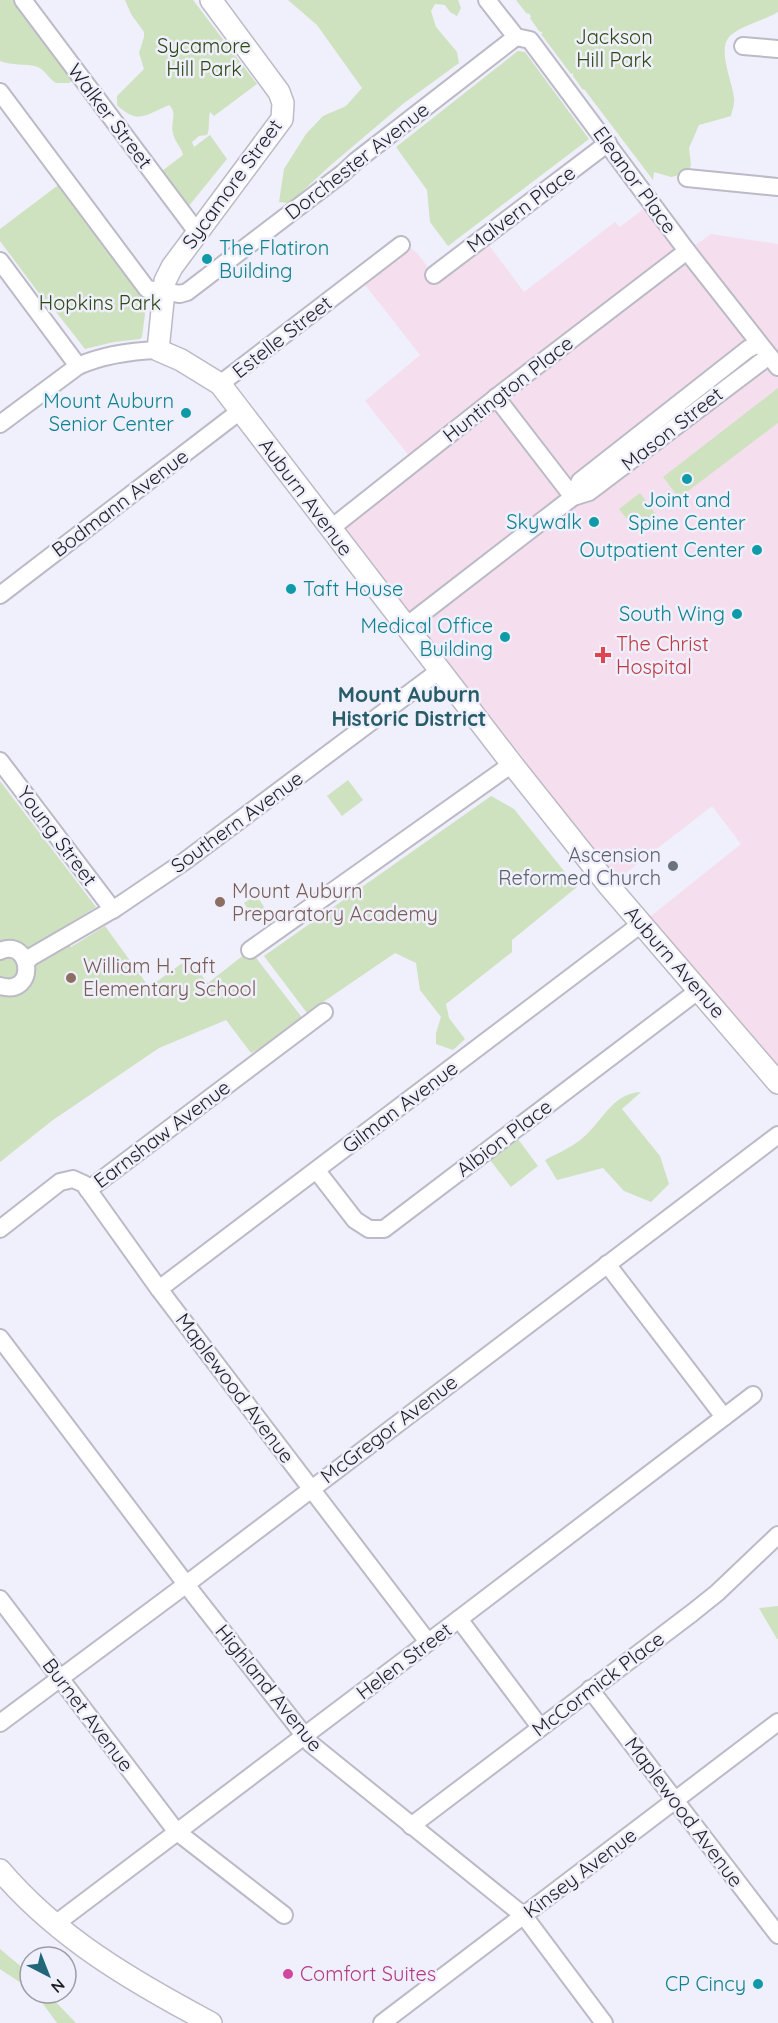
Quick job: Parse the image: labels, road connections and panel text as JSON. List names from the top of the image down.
{
  "streets": {
    "main road": ["Sycamore Street", "Auburn Avenue"],
    "street": [
      "Walker Street",
      "Dorchester Avenue",
      "Eleanor Place",
      "Malvern Place",
      "Estelle Street",
      "Huntington Place",
      "Mason Street",
      "Bodmann Avenue",
      "Southern Avenue",
      "Young Street",
      "Gilman Avenue",
      "Earnshaw Avenue",
      "Albion Place",
      "Maplewood Avenue",
      "McGregor Avenue",
      "Helen Street",
      "McCormick Place",
      "Highland Avenue",
      "Burnet Avenue",
      "Kinsey Avenue"
    ]
  },
  "crossings": [
    ["Walker Street", "Sycamore Street"],
    ["Dorchester Avenue", "Eleanor Place"],
    ["Dorchester Avenue", "Sycamore Street"],
    ["Eleanor Place", "Malvern Place"],
    ["Eleanor Place", "Huntington Place"],
    ["Eleanor Place", "Mason Street"],
    ["Sycamore Street", "Auburn Avenue"],
    ["Estelle Street", "Auburn Avenue"],
    ["Huntington Place", "Auburn Avenue"],
    ["Mason Street", "Auburn Avenue"],
    ["Auburn Avenue", "Bodmann Avenue"],
    ["Auburn Avenue", "Southern Avenue"],
    ["Auburn Avenue", "Gilman Avenue"],
    ["Auburn Avenue", "Albion Place"],
    ["Southern Avenue", "Young Street"],
    ["Gilman Avenue", "Albion Place"],
    ["Gilman Avenue", "Maplewood Avenue"],
    ["Earnshaw Avenue", "Maplewood Avenue"],
    ["Maplewood Avenue", "McGregor Avenue"],
    ["Maplewood Avenue", "Helen Street"],
    ["Maplewood Avenue", "McCormick Place"],
    ["Maplewood Avenue", "Kinsey Avenue"],
    ["McGregor Avenue", "Highland Avenue"],
    ["McGregor Avenue", "Burnet Avenue"],
    ["Helen Street", "Highland Avenue"],
    ["Helen Street", "Burnet Avenue"],
    ["McCormick Place", "Highland Avenue"],
    ["Highland Avenue", "Kinsey Avenue"]
  ],
  "districts": ["Mount Auburn Historic District"],
  "parks": ["Jackson Hill Park", "Sycamore Hill Park", "Hopkins Park"],
  "places": {
    "other": [
      "The Flatiron Building",
      "Mount Auburn Senior Center",
      "Joint and Spine Center",
      "Skywalk",
      "Outpatient Center",
      "Taft House",
      "South Wing",
      "Medical Office Building",
      "Ascension Reformed Church",
      "Mount Auburn Preparatory Academy",
      "William H. Taft Elementary School",
      "Comfort Suites",
      "CP Cincy"
    ],
    "health": ["The Christ Hospital"]
  },
  "north": "bottom right"
}
